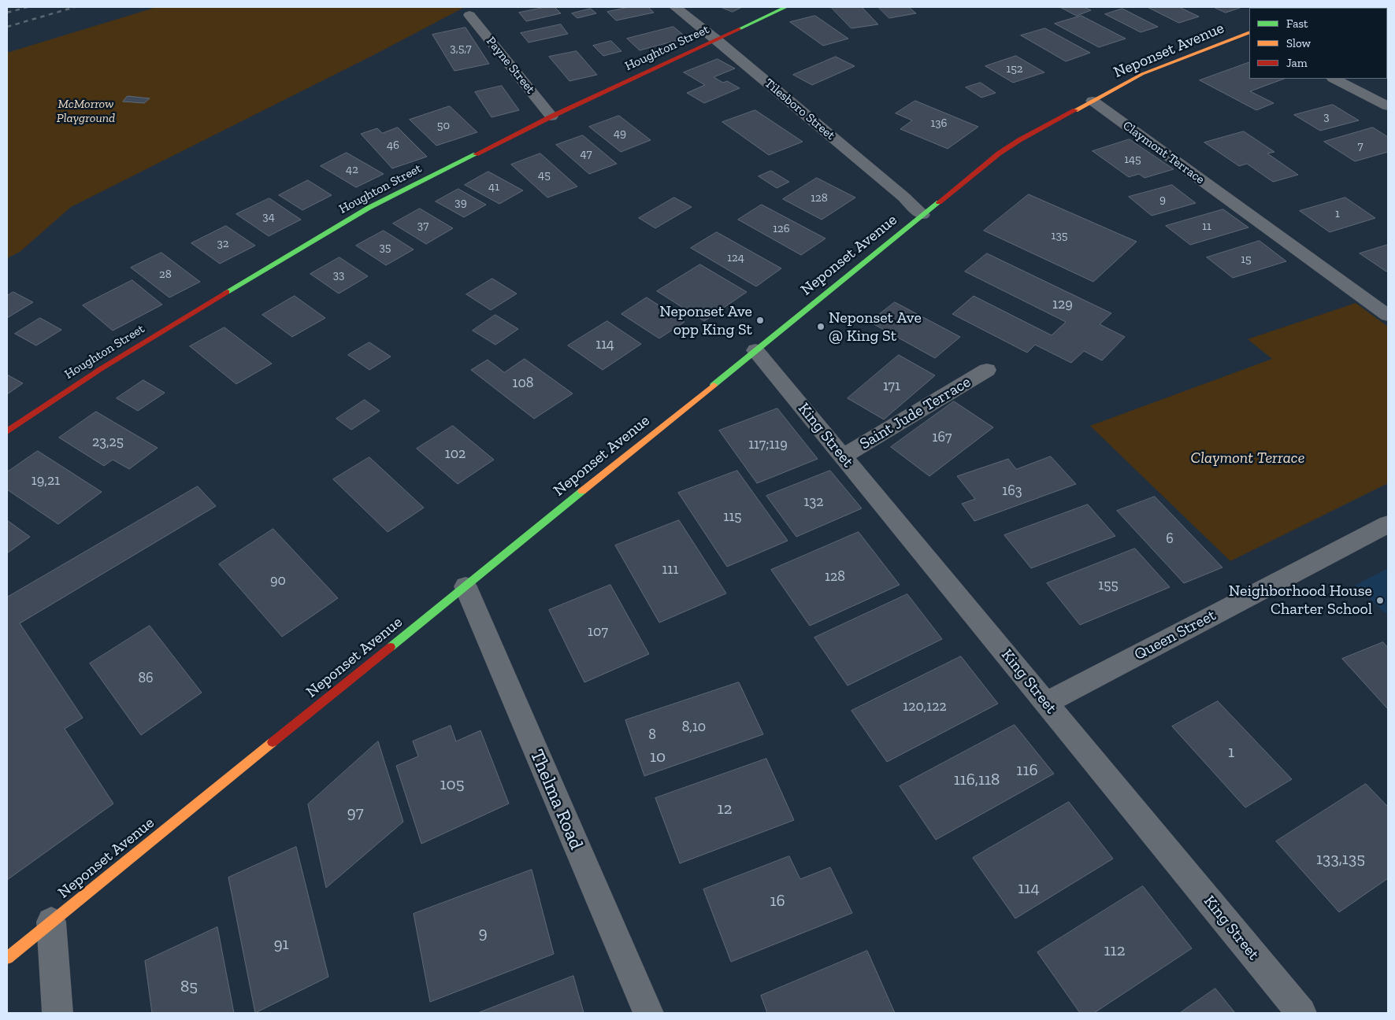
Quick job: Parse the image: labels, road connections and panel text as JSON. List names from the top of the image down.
{
  "streets": {
    "main road": ["Houghton Street", "Neponset Avenue"],
    "street": [
      "Payne Street",
      "Tilesboro Street",
      "Claymont Terrace",
      "Saint Jude Terrace",
      "King Street",
      "Queen Street",
      "Thelma Road"
    ]
  },
  "crossings": [
    ["Houghton Street", "Payne Street"],
    ["Houghton Street", "Tilesboro Street"],
    ["Neponset Avenue", "Tilesboro Street"],
    ["Neponset Avenue", "Claymont Terrace"],
    ["Neponset Avenue", "King Street"],
    ["Neponset Avenue", "Thelma Road"],
    ["Saint Jude Terrace", "King Street"],
    ["King Street", "Queen Street"]
  ],
  "parks": ["McMorrow Playground", "Claymont Terrace"],
  "places": ["Neponset Ave opp King St", "Neponset Ave @ King St", "Neighborhood House Charter School"],
  "house_numbers": [
    "3,5,7",
    "152",
    "3",
    "136",
    "50",
    "49",
    "46",
    "7",
    "47",
    "145",
    "42",
    "45",
    "41",
    "128",
    "9",
    "39",
    "1",
    "34",
    "37",
    "11",
    "126",
    "135",
    "32",
    "35",
    "124",
    "15",
    "28",
    "33",
    "129",
    "114",
    "108",
    "171",
    "167",
    "23,25",
    "117;119",
    "102",
    "19,21",
    "163",
    "132",
    "115",
    "6",
    "111",
    "128",
    "90",
    "155",
    "107",
    "86",
    "120,122",
    "8,10",
    "8",
    "1",
    "10",
    "116",
    "116,118",
    "105",
    "12",
    "97",
    "133,135",
    "114",
    "16",
    "9",
    "91",
    "112",
    "85"
  ],
  "legend": ["Fast", "Slow", "Jam"]
}
